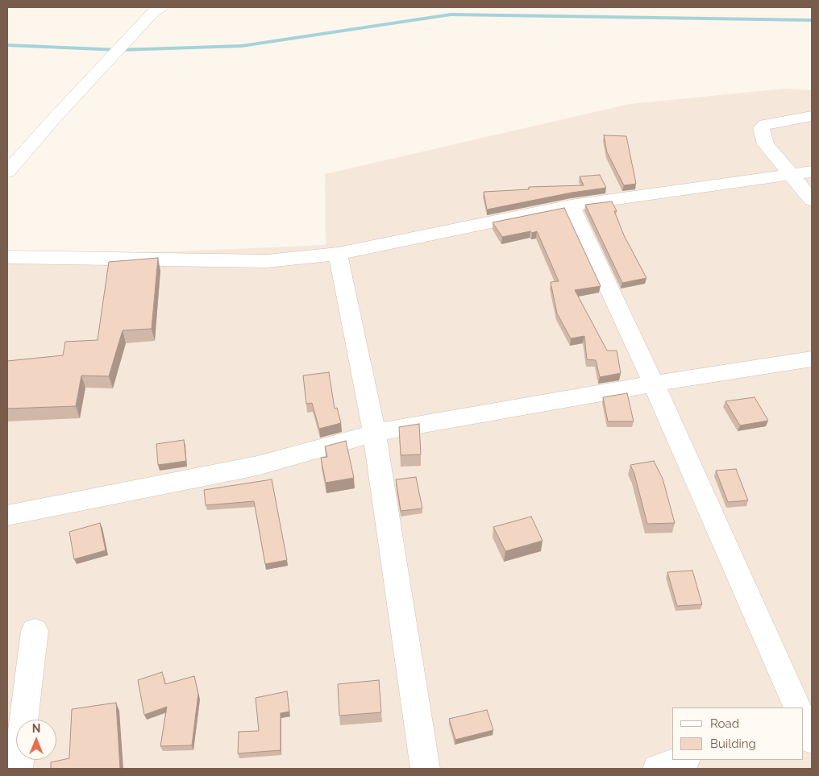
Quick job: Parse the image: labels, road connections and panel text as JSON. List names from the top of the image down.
{
  "legend": ["Road", "Building"],
  "north": "top"
}
